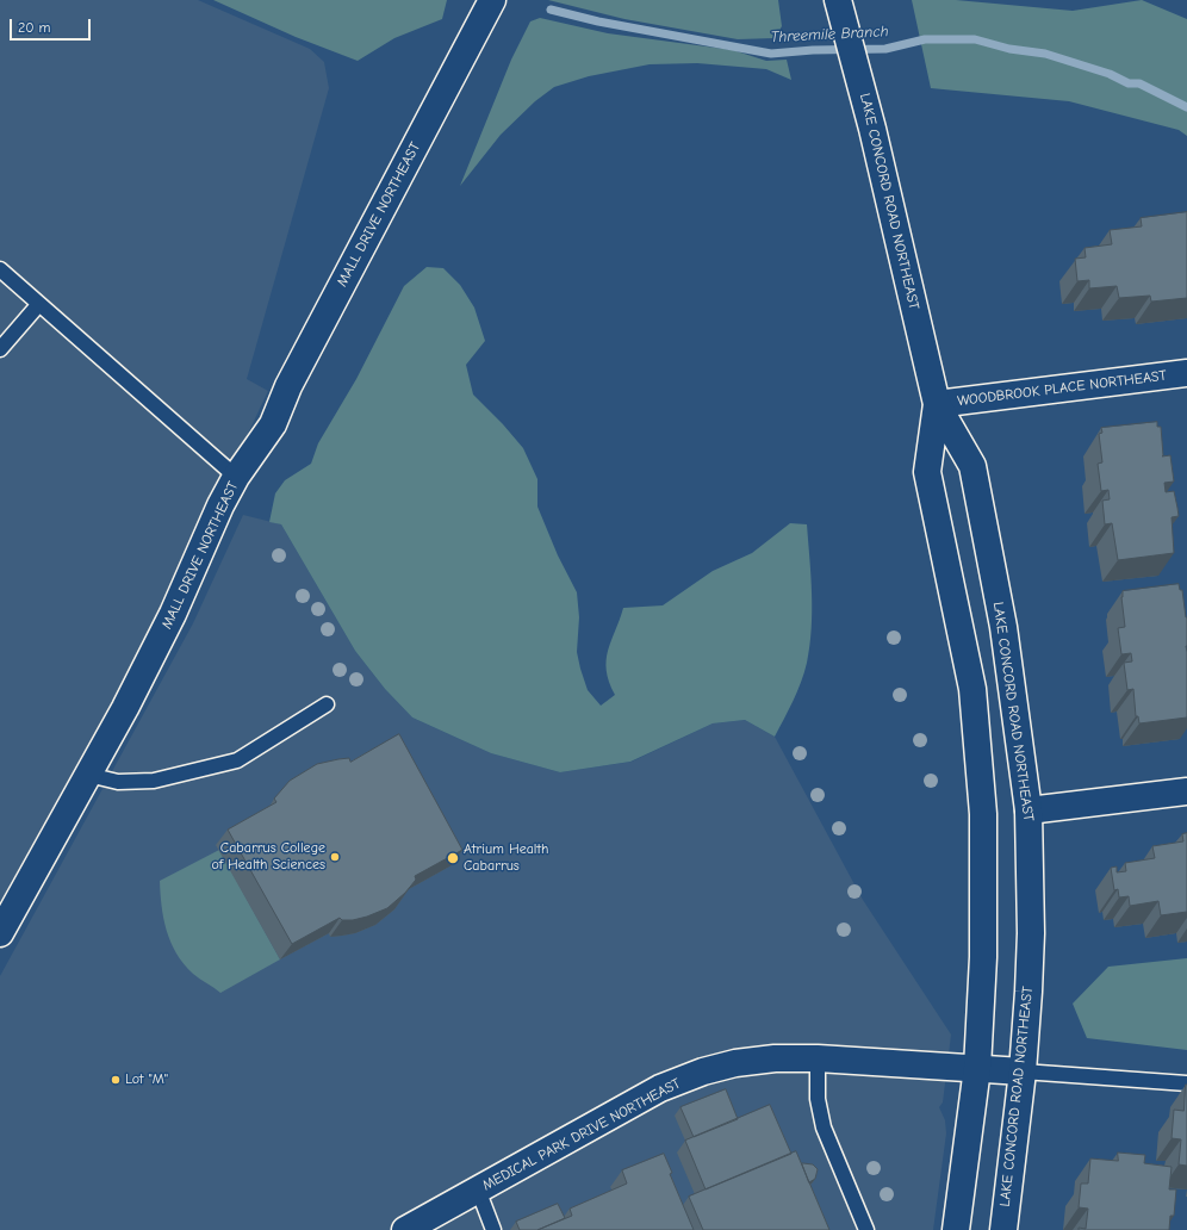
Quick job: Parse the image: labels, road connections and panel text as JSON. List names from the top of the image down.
{
  "streets": {
    "street": [
      "LAKE CONCORD ROAD NORTHEAST",
      "MALL DRIVE NORTHEAST",
      "WOODBROOK PLACE NORTHEAST",
      "MEDICAL PARK DRIVE NORTHEAST"
    ]
  },
  "crossings": [
    ["LAKE CONCORD ROAD NORTHEAST", "WOODBROOK PLACE NORTHEAST"],
    ["LAKE CONCORD ROAD NORTHEAST", "MEDICAL PARK DRIVE NORTHEAST"]
  ],
  "water": ["Threemile Branch"],
  "places": ["Cabarrus College of Health Sciences", "Atrium Health Cabarrus", "Lot \"M\""],
  "scale_bar": "20 m"
}
